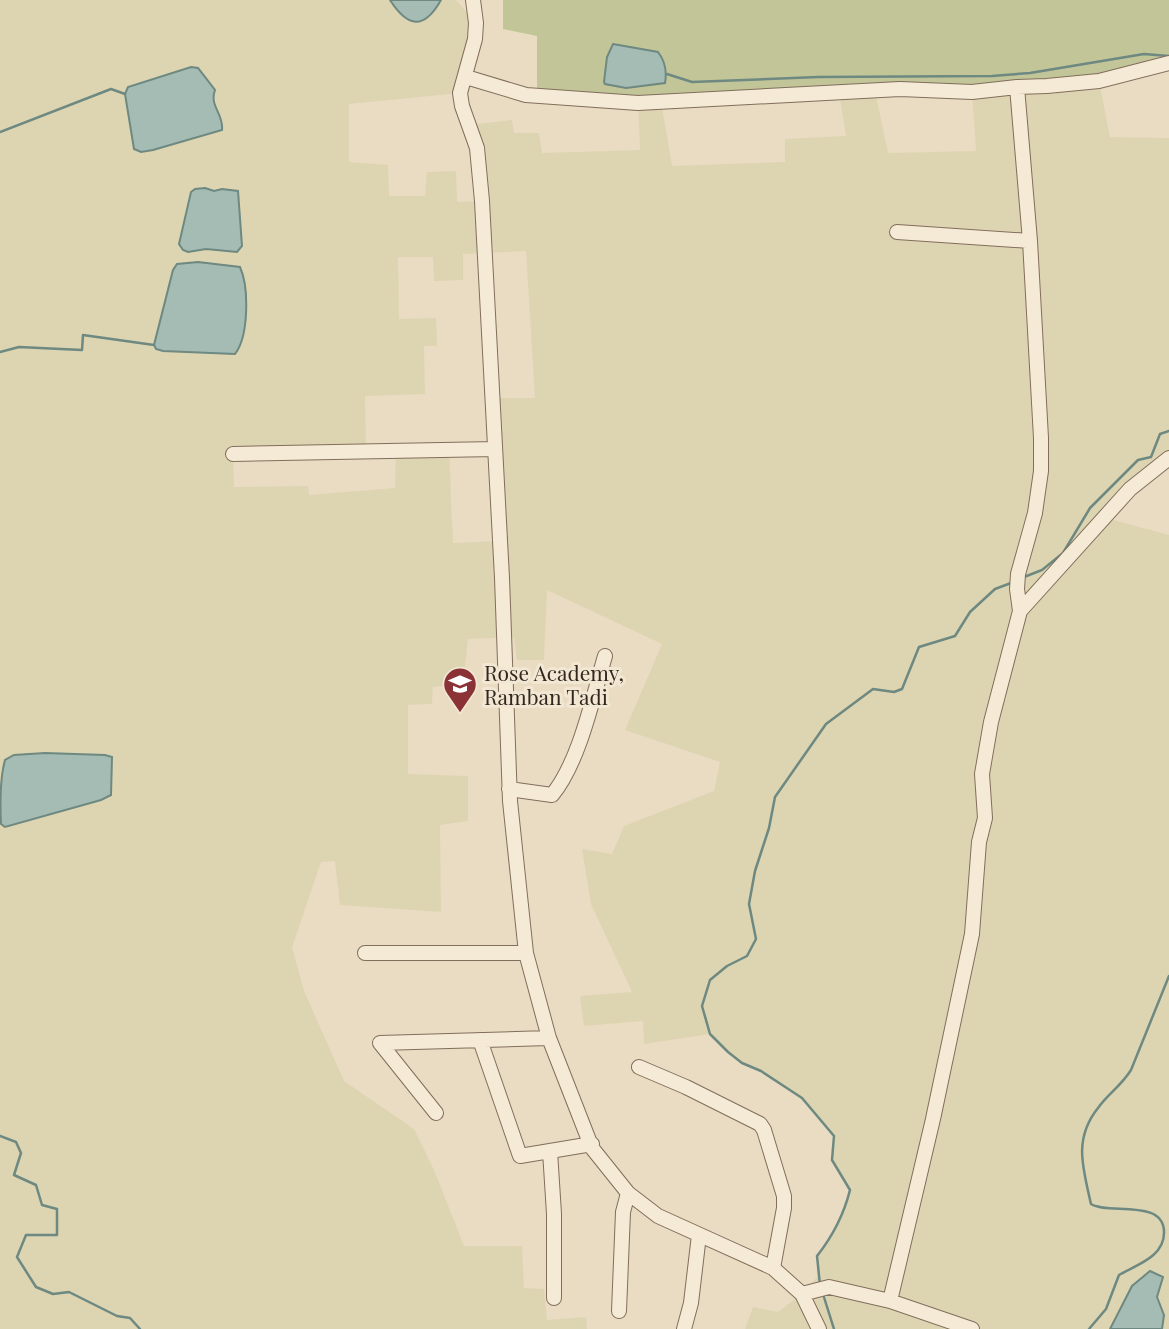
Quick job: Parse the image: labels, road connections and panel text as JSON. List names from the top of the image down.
{
  "places": {
    "school or university": ["Rose Academy, Ramban Tadi"]
  }
}
